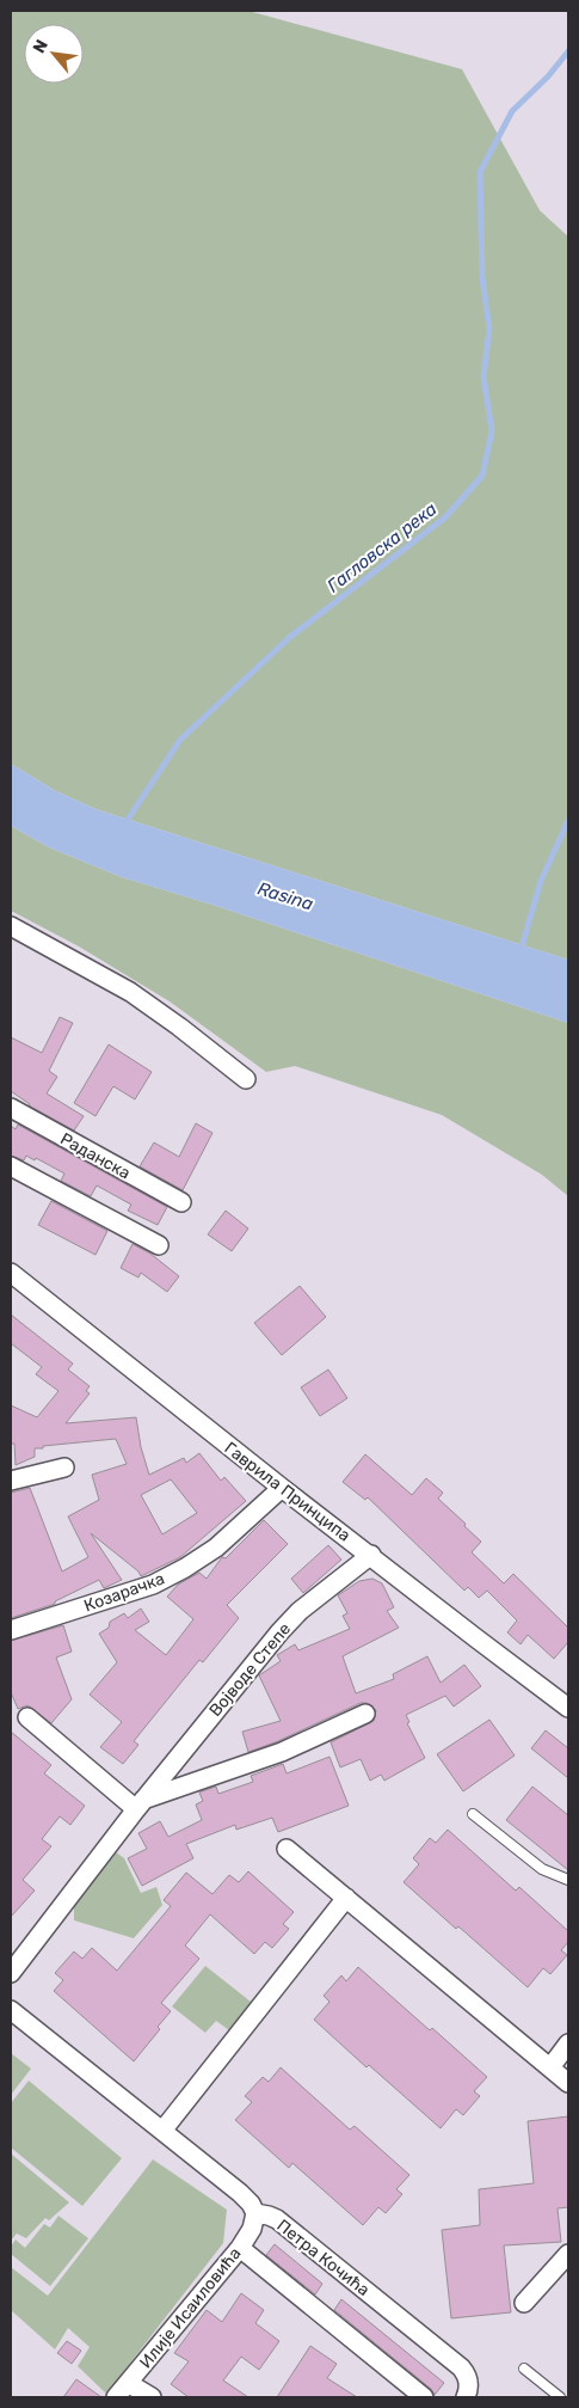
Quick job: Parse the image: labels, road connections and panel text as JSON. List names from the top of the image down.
{
  "streets": {
    "street": [
      "Раданска",
      "Гаврила Принципа",
      "Козарачка",
      "Војводе Степе",
      "Петра Кочића",
      "Илије Исаиловића"
    ]
  },
  "crossings": [
    ["Гаврила Принципа", "Козарачка"],
    ["Гаврила Принципа", "Војводе Степе"],
    ["Петра Кочића", "Илије Исаиловића"]
  ],
  "water": ["Гагловска река", "Rasina"],
  "north": "top left"
}
